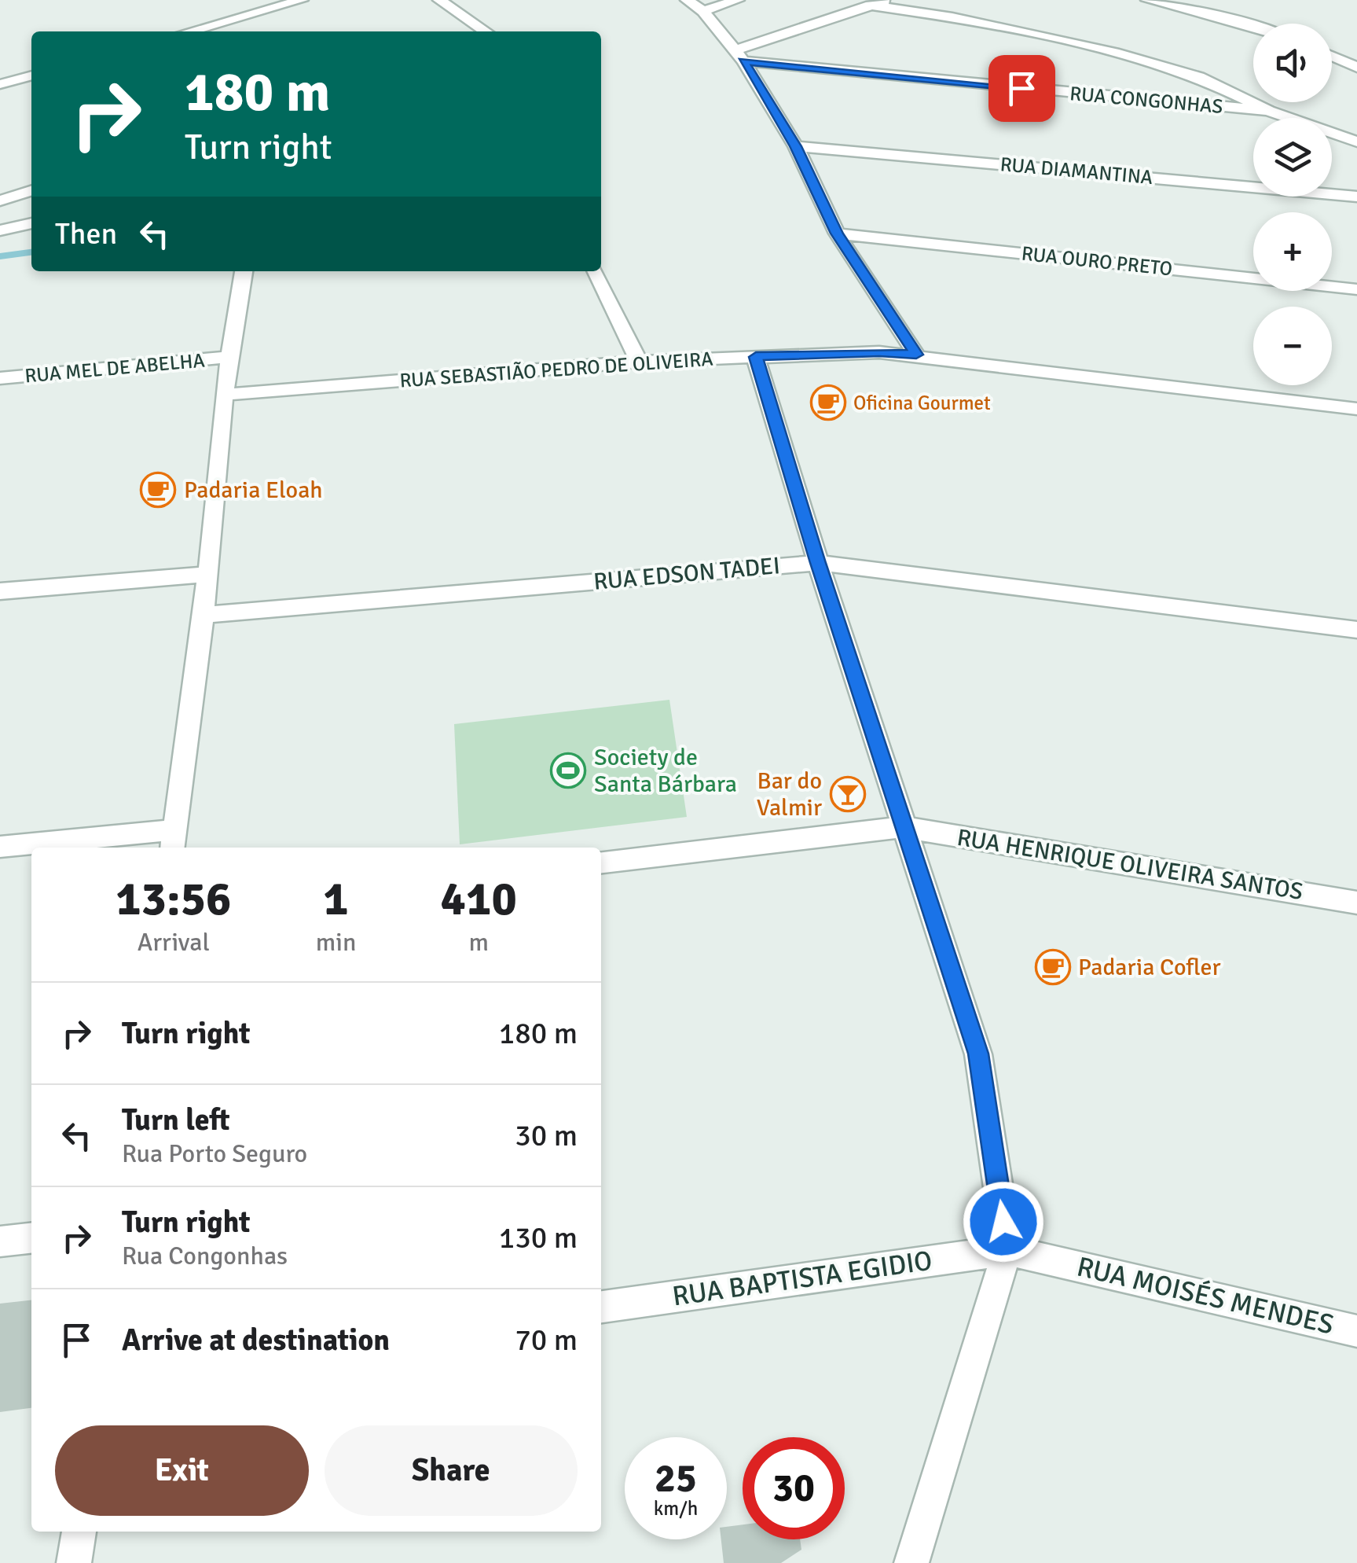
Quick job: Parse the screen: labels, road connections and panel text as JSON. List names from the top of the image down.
{
  "streets": {
    "street": [
      "RUA CONGONHAS",
      "RUA DIAMANTINA",
      "RUA OURO PRETO",
      "RUA MEL DE ABELHA",
      "RUA SEBASTIÃO PEDRO DE OLIVEIRA",
      "RUA EDSON TADEI",
      "RUA HENRIQUE OLIVEIRA SANTOS",
      "RUA BAPTISTA EGIDIO",
      "RUA MOISÉS MENDES"
    ]
  },
  "crossings": [
    ["RUA BAPTISTA EGIDIO", "RUA MOISÉS MENDES"]
  ],
  "places": {
    "cafe": ["Oficina Gourmet", "Padaria Eloah", "Padaria Cofler"],
    "sports": ["Society de Santa Bárbara"],
    "bar": ["Bar do Valmir"]
  },
  "page": {
    "map_buttons": ["+", "−"],
    "turn": ["180 m", "Turn right"],
    "then": "Then",
    "eta": [
      "13:56",
      "Arrival",
      "1",
      "min",
      "410",
      "m"
    ],
    "list": [
      {
        "name": "Turn right",
        "value": "180 m"
      },
      {
        "name": "Turn left",
        "note": "Rua Porto Seguro",
        "value": "30 m"
      },
      {
        "name": "Turn right",
        "note": "Rua Congonhas",
        "value": "130 m"
      },
      {
        "name": "Arrive at destination",
        "value": "70 m"
      }
    ],
    "buttons": ["Exit", "Share"],
    "speed": "25 km/h",
    "limit": "30"
  }
}
